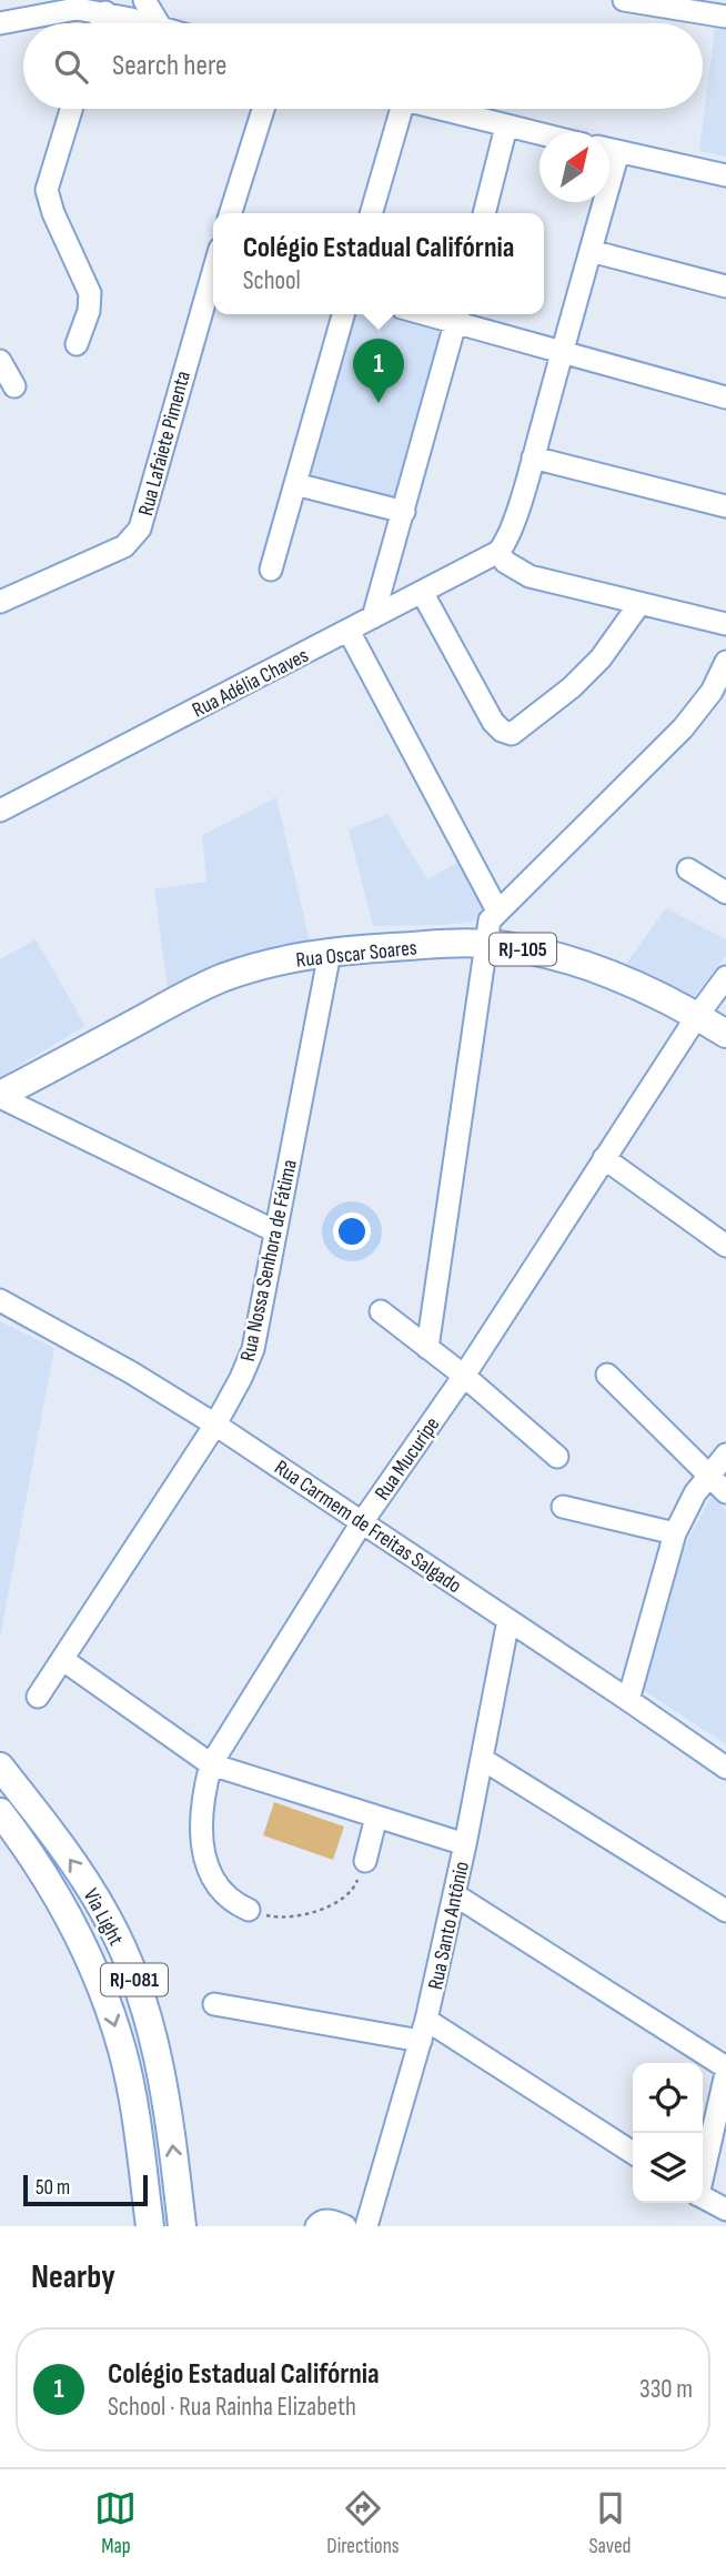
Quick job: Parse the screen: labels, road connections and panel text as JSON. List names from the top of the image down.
{
  "streets": {
    "main road": [
      "RJ-105",
      "Rua Oscar Soares",
      "Via Light",
      "RJ-081"
    ],
    "street": [
      "Rua Lafaiete Pimenta",
      "Rua Adélia Chaves",
      "Rua Nossa Senhora de Fátima",
      "Rua Mucuripe",
      "Rua Carmem de Freitas Salgado",
      "Rua Santo Antônio"
    ]
  },
  "crossings": [
    ["Rua Oscar Soares", "Rua Nossa Senhora de Fátima"],
    ["Rua Oscar Soares", "Rua Mucuripe"],
    ["Rua Nossa Senhora de Fátima", "Rua Carmem de Freitas Salgado"],
    ["Rua Mucuripe", "Rua Carmem de Freitas Salgado"],
    ["Rua Carmem de Freitas Salgado", "Rua Santo Antônio"]
  ],
  "scale_bar": "50 m",
  "north": "top right",
  "page": {
    "search": "Search here",
    "popup": ["Colégio Estadual Califórnia", "School"],
    "pins": "1",
    "scale": "50 m",
    "heading": "Nearby",
    "list": [
      {
        "mark": "1",
        "name": "Colégio Estadual Califórnia",
        "note": "School · Rua Rainha Elizabeth",
        "value": "330 m"
      }
    ],
    "nav": ["Map", "Directions", "Saved"]
  }
}
